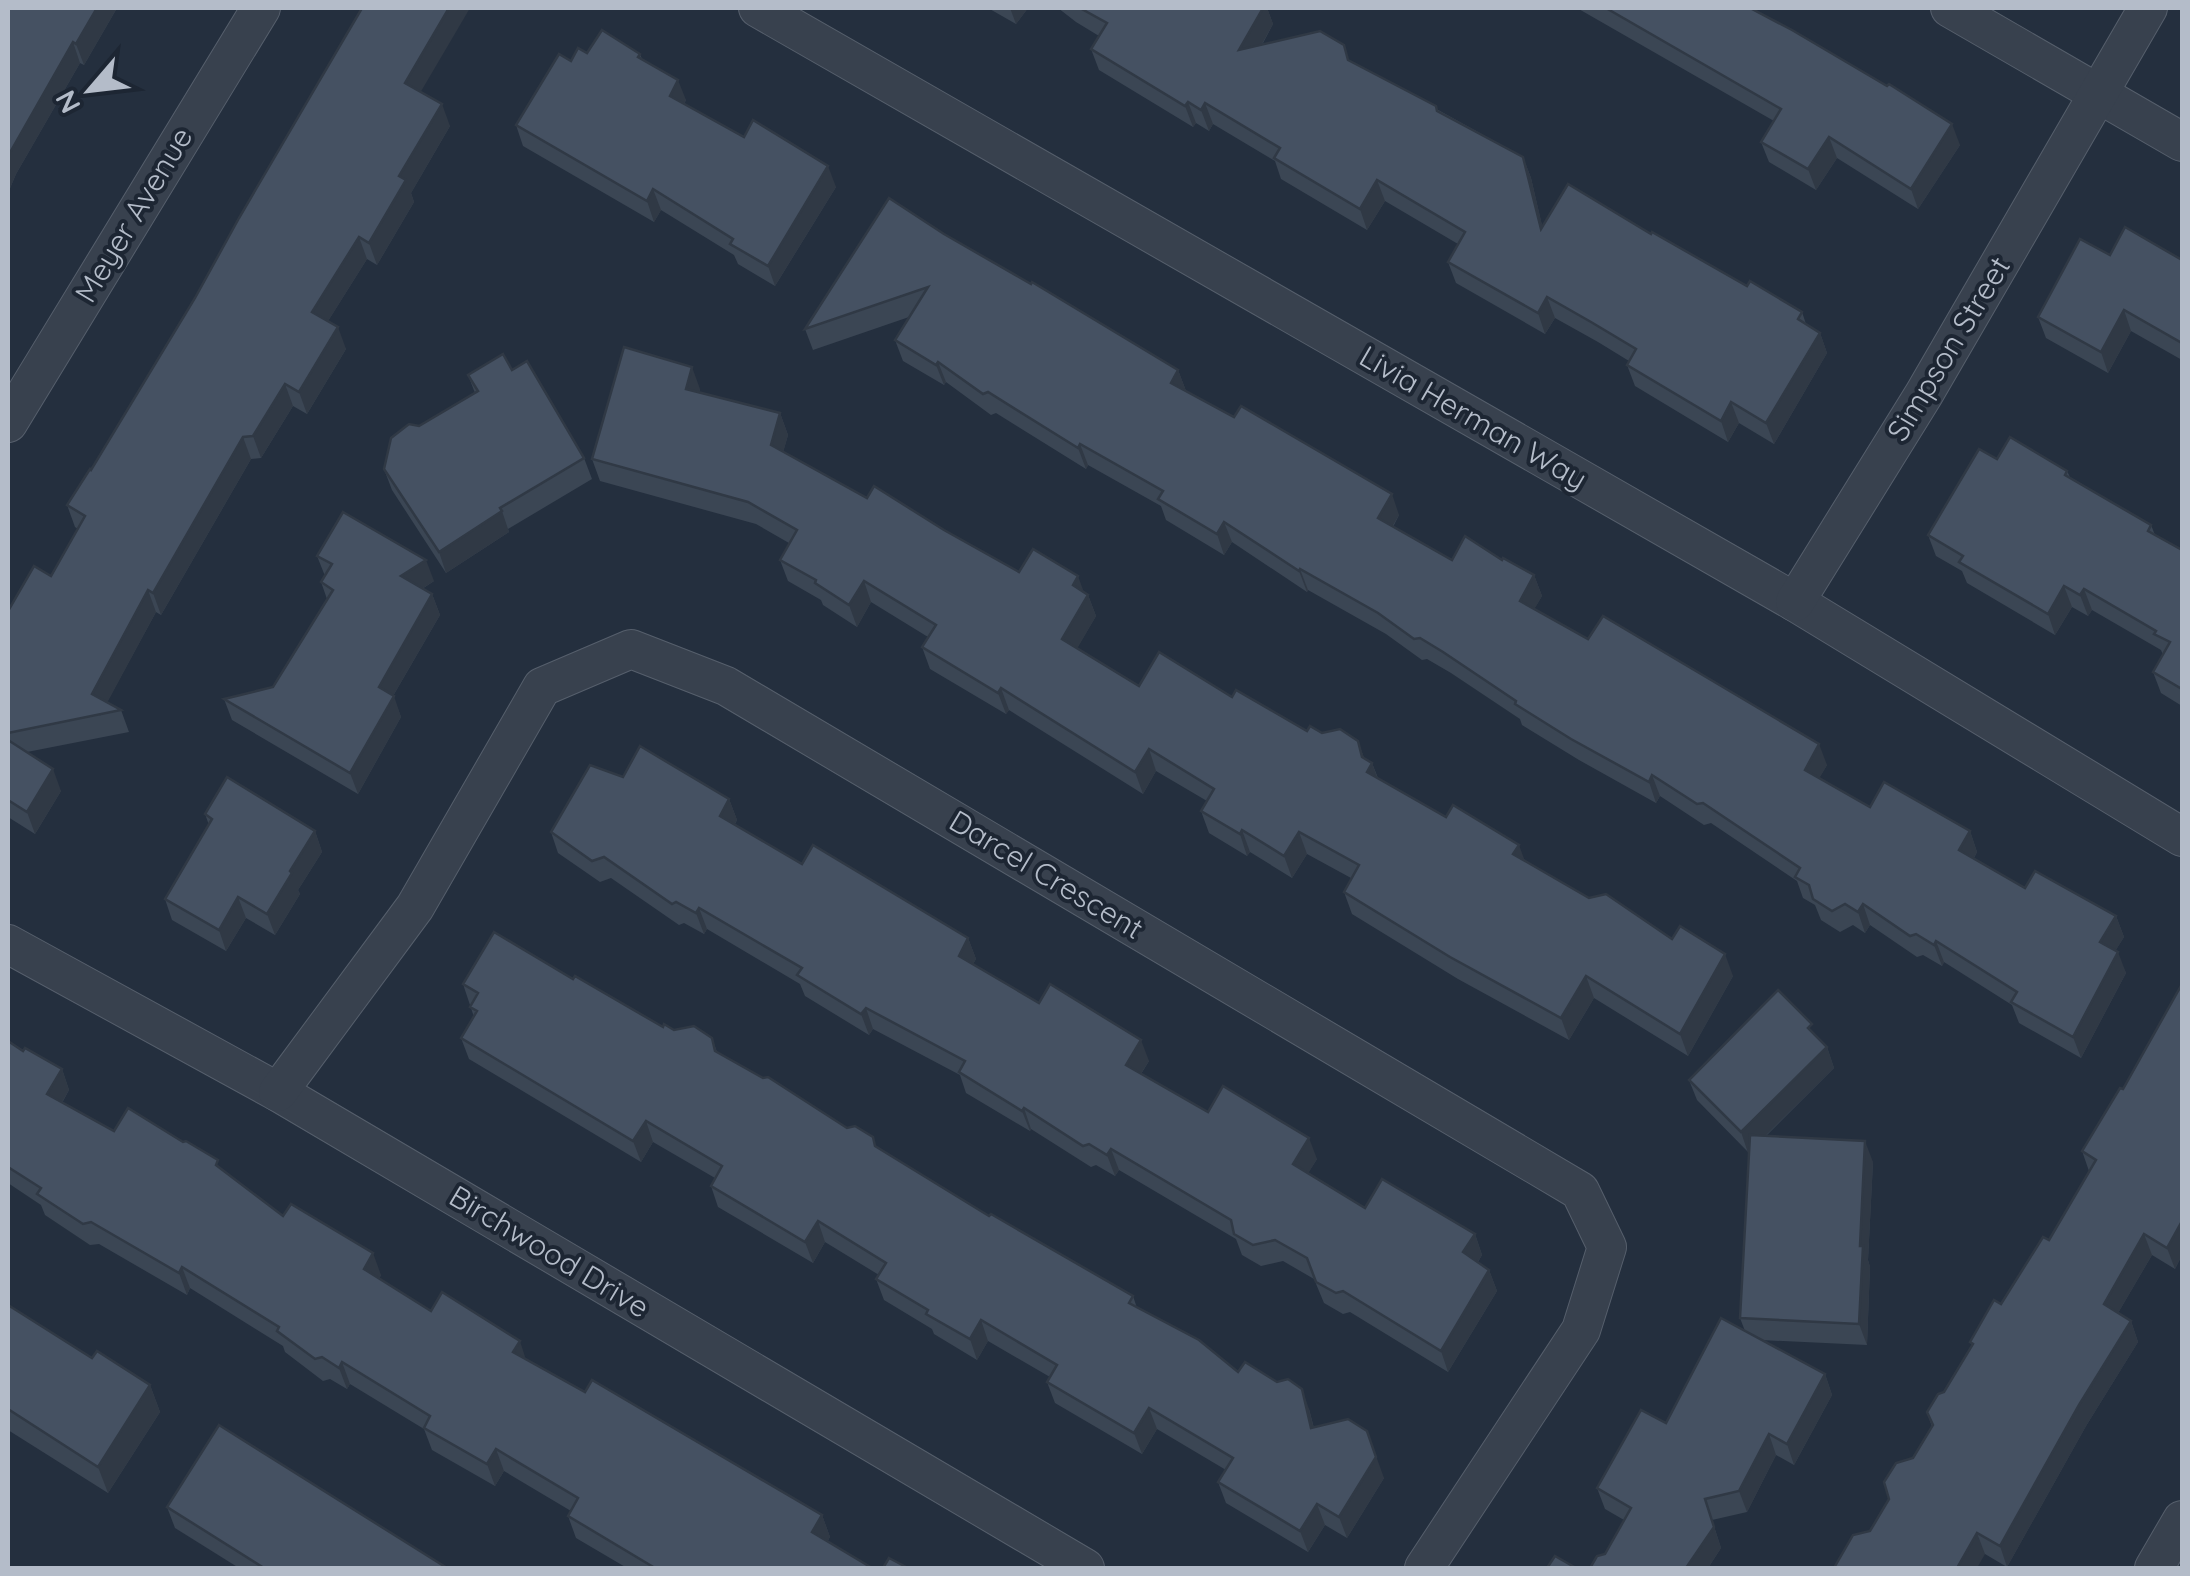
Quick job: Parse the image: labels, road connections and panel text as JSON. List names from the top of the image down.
{
  "streets": {
    "street": [
      "Meyer Avenue",
      "Simpson Street",
      "Livia Herman Way",
      "Darcel Crescent",
      "Birchwood Drive"
    ]
  },
  "crossings": [
    ["Simpson Street", "Livia Herman Way"],
    ["Darcel Crescent", "Birchwood Drive"]
  ],
  "north": "bottom left"
}
